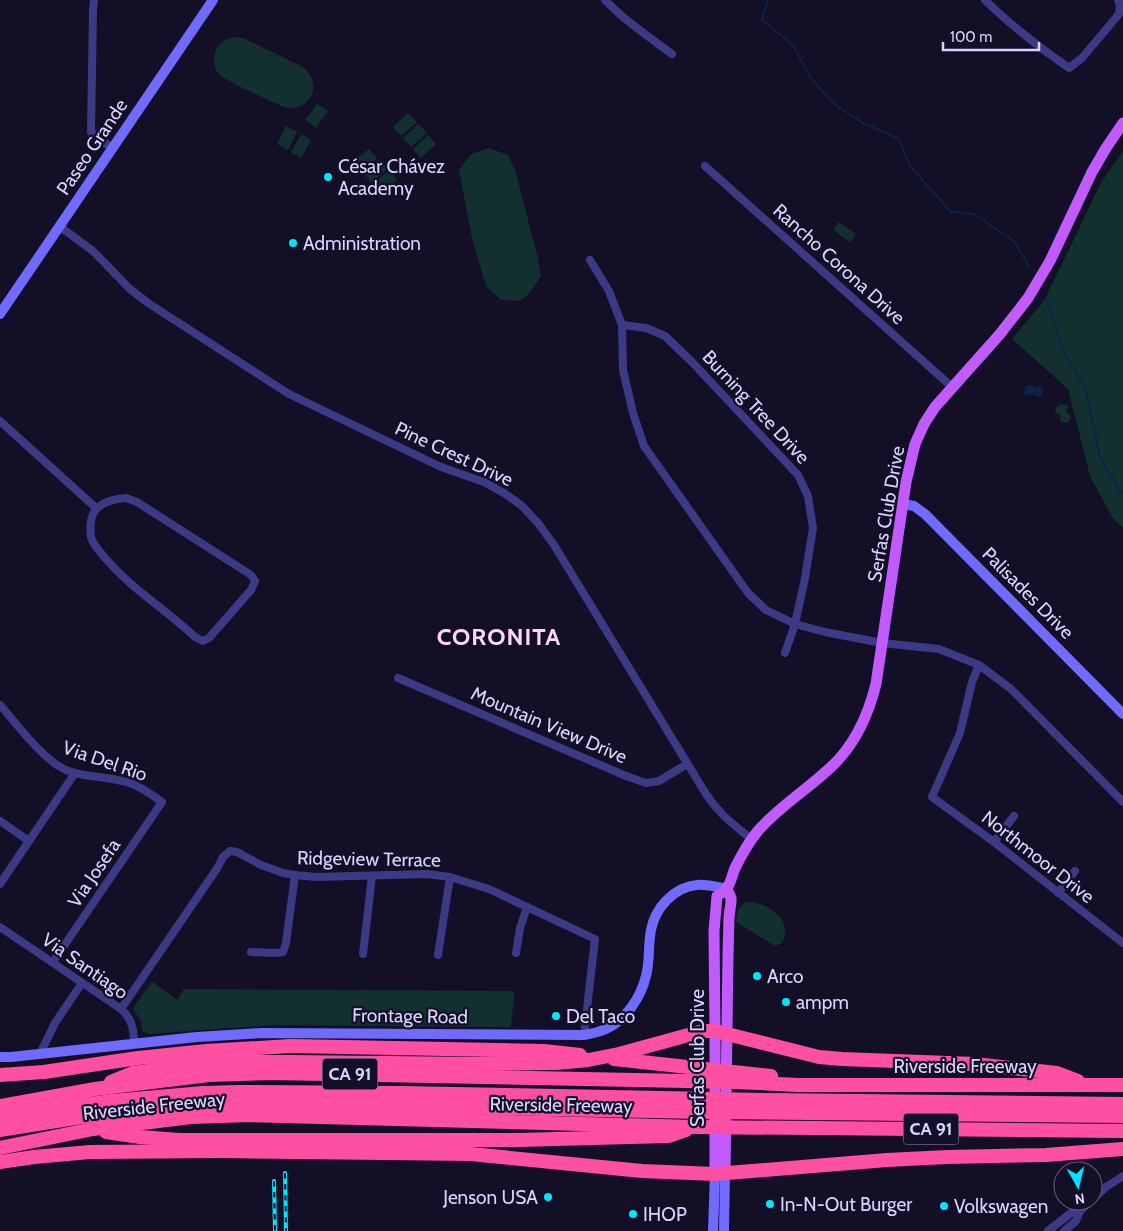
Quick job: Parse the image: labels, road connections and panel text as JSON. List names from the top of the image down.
{
  "streets": {
    "highway": ["Riverside Freeway", "CA 91"],
    "main road": [
      "Paseo Grande",
      "Serfas Club Drive",
      "Palisades Drive",
      "Frontage Road"
    ],
    "street": [
      "Rancho Corona Drive",
      "Burning Tree Drive",
      "Pine Crest Drive",
      "Mountain View Drive",
      "Via Del Rio",
      "Northmoor Drive",
      "Ridgeview Terrace",
      "Via Josefa",
      "Via Santiago"
    ]
  },
  "crossings": [
    ["Paseo Grande", "Pine Crest Drive"],
    ["Rancho Corona Drive", "Serfas Club Drive"],
    ["Pine Crest Drive", "Serfas Club Drive"],
    ["Pine Crest Drive", "Mountain View Drive"],
    ["Serfas Club Drive", "Palisades Drive"],
    ["Serfas Club Drive", "Frontage Road"],
    ["Via Del Rio", "Via Josefa"],
    ["Ridgeview Terrace", "Via Santiago"],
    ["Ridgeview Terrace", "Frontage Road"],
    ["Via Josefa", "Via Santiago"],
    ["Via Santiago", "Frontage Road"]
  ],
  "districts": ["CORONITA"],
  "places": [
    "César Chávez Academy",
    "Administration",
    "Arco",
    "ampm",
    "Del Taco",
    "Jenson USA",
    "In-N-Out Burger",
    "Volkswagen",
    "IHOP"
  ],
  "scale_bar": "100 m",
  "north": "bottom"
}
